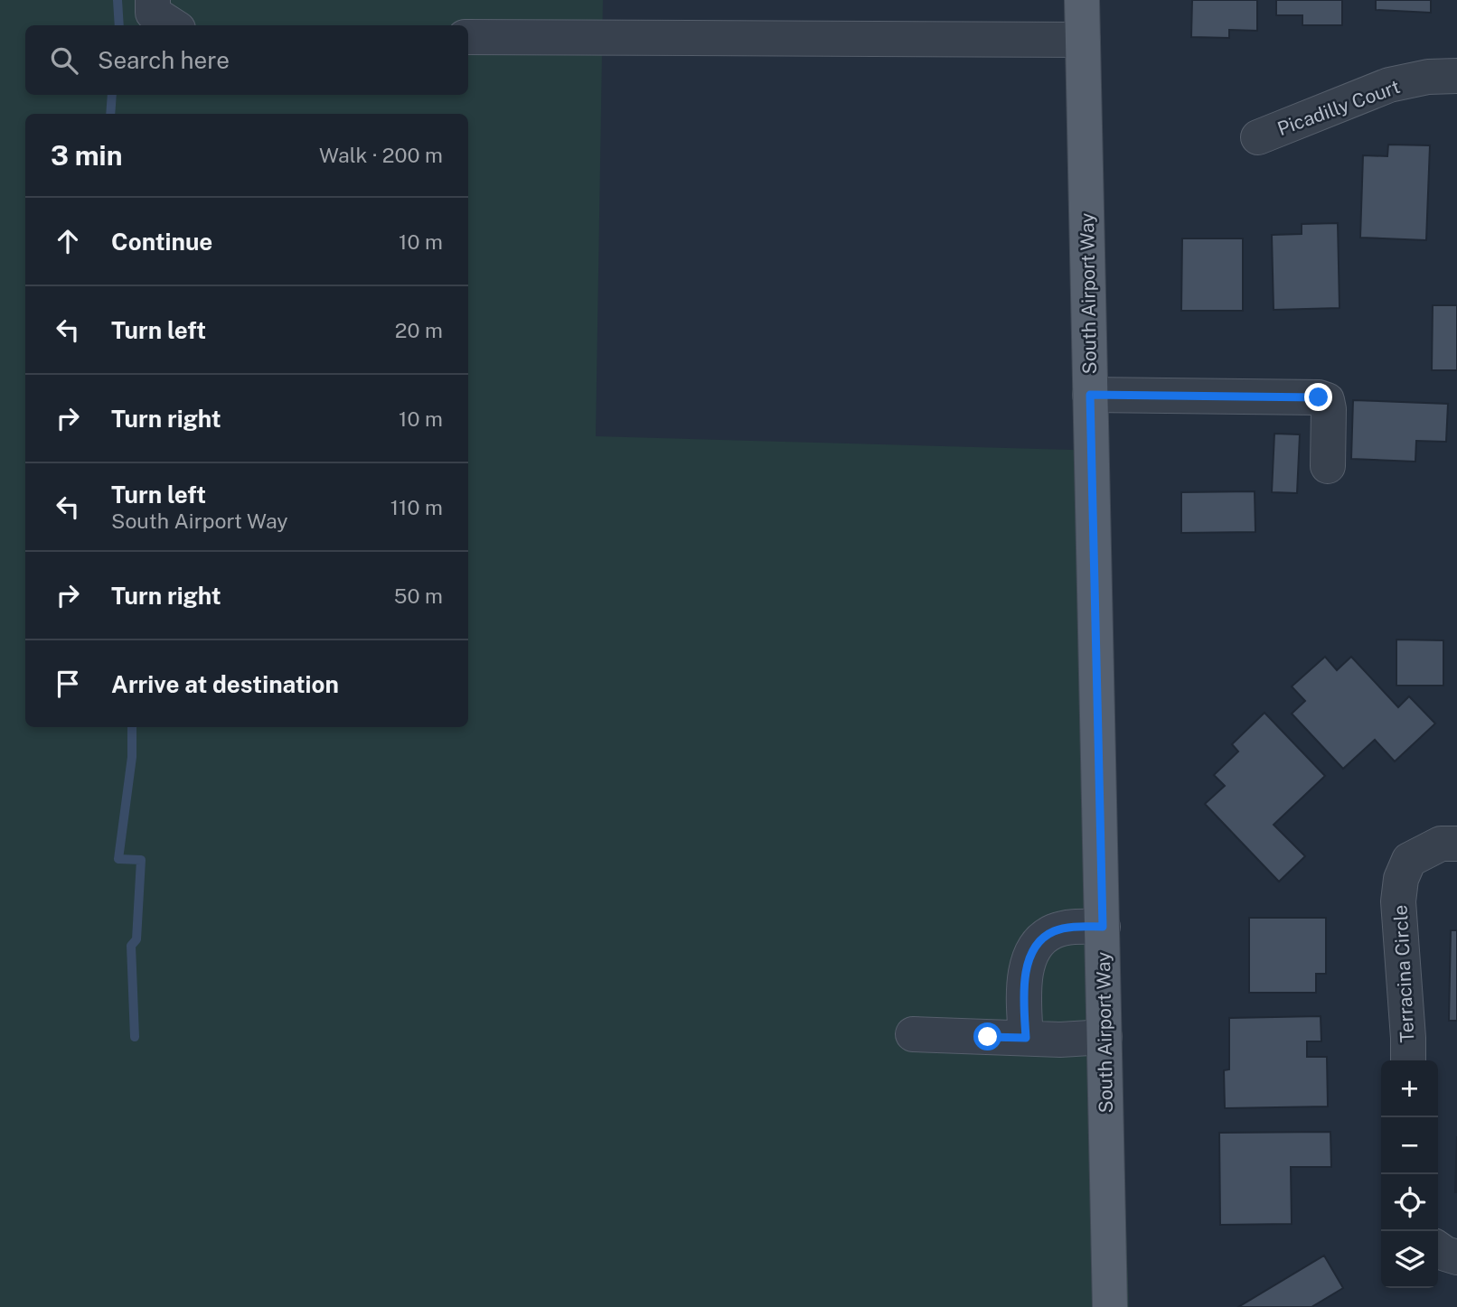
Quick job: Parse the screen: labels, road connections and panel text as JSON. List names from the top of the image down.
{
  "streets": {
    "main road": ["South Airport Way"],
    "street": ["Picadilly Court", "Terracina Circle"]
  },
  "page": {
    "search": "Search here",
    "heading": ["3 min", "Walk · 200 m"],
    "list": [
      ["Continue", "10 m"],
      ["Turn left", "20 m"],
      ["Turn right", "10 m"],
      ["Turn left", "South Airport Way", "110 m"],
      ["Turn right", "50 m"],
      "Arrive at destination"
    ],
    "map_buttons": ["+", "−"]
  }
}
